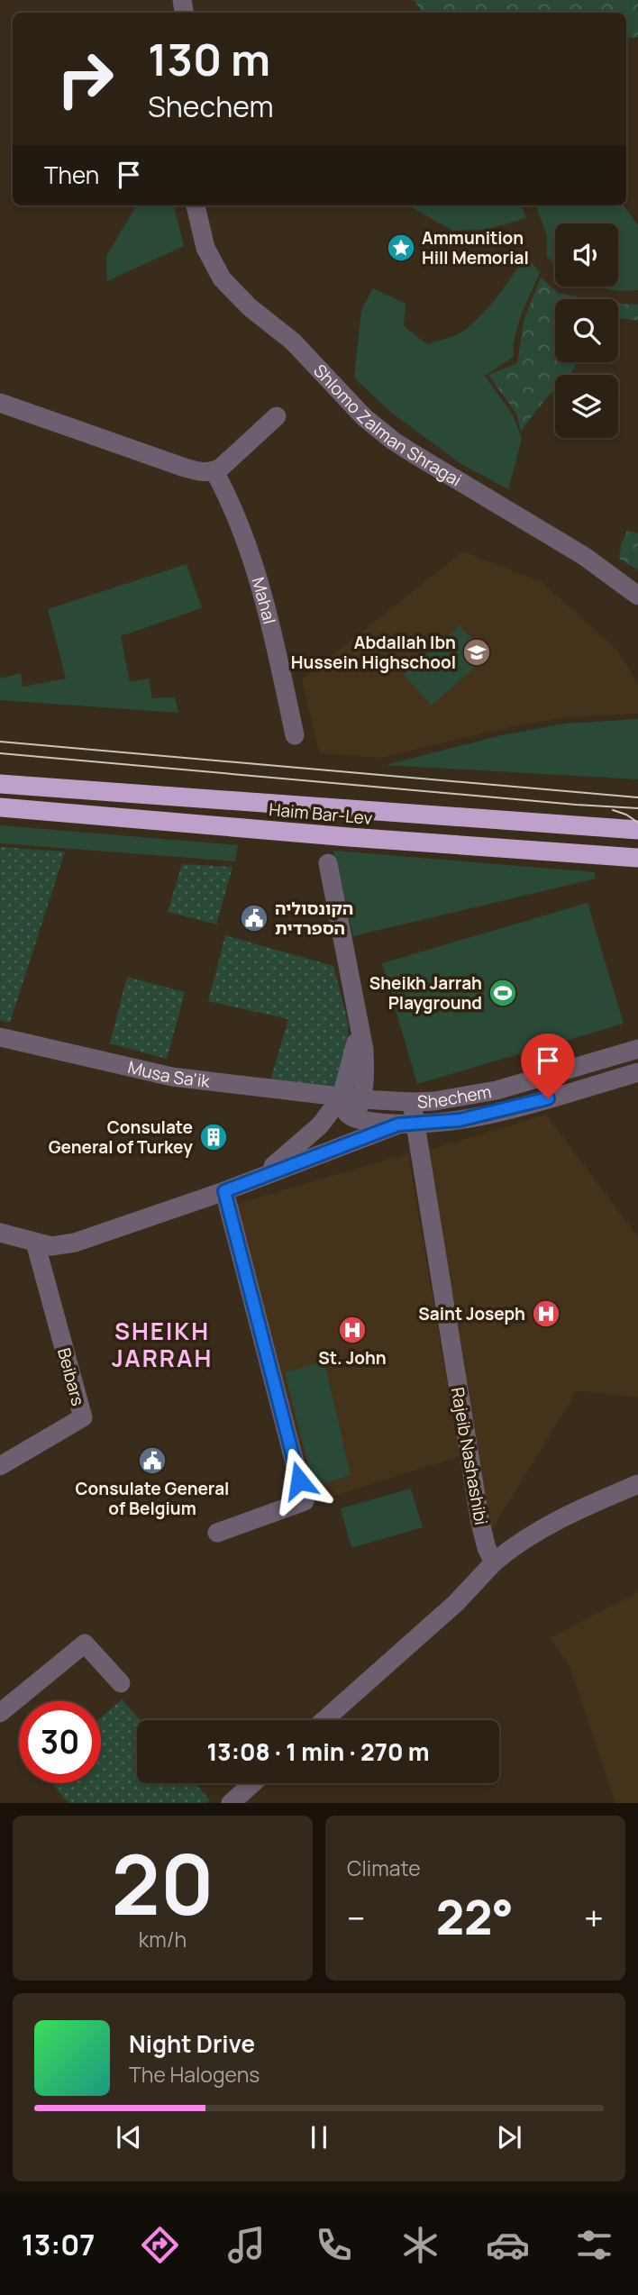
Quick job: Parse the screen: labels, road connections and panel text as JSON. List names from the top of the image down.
{
  "streets": {
    "highway": ["Haim Bar-Lev"],
    "street": [
      "Shlomo Zalman Shragai",
      "Mahal",
      "Musa Sa'ik",
      "Shechem",
      "Beibars",
      "Rajeib Nashashibi"
    ]
  },
  "crossings": [
    ["Musa Sa'ik", "Shechem"],
    ["Shechem", "Beibars"],
    ["Shechem", "Rajeib Nashashibi"]
  ],
  "districts": ["SHEIKH JARRAH"],
  "places": {
    "place": ["Ammunition Hill Memorial"],
    "school or university": ["Abdallah Ibn Hussein Highschool"],
    "public building": ["הקונסוליה הספרדית", "Consulate General of Belgium"],
    "sports": ["Sheikh Jarrah Playground"],
    "building": ["Consulate General of Turkey"],
    "hospital": ["Saint Joseph", "St. John"]
  },
  "page": {
    "turn": ["130 m", "Shechem"],
    "then": "Then",
    "limit": "30",
    "trip": "13:08 · 1 min · 270 m",
    "tile": [
      ["20", "km/h"],
      "Climate"
    ],
    "heat": ["−", "22°", "+"],
    "song": ["Night Drive", "The Halogens"],
    "tabs": "13:07"
  }
}
